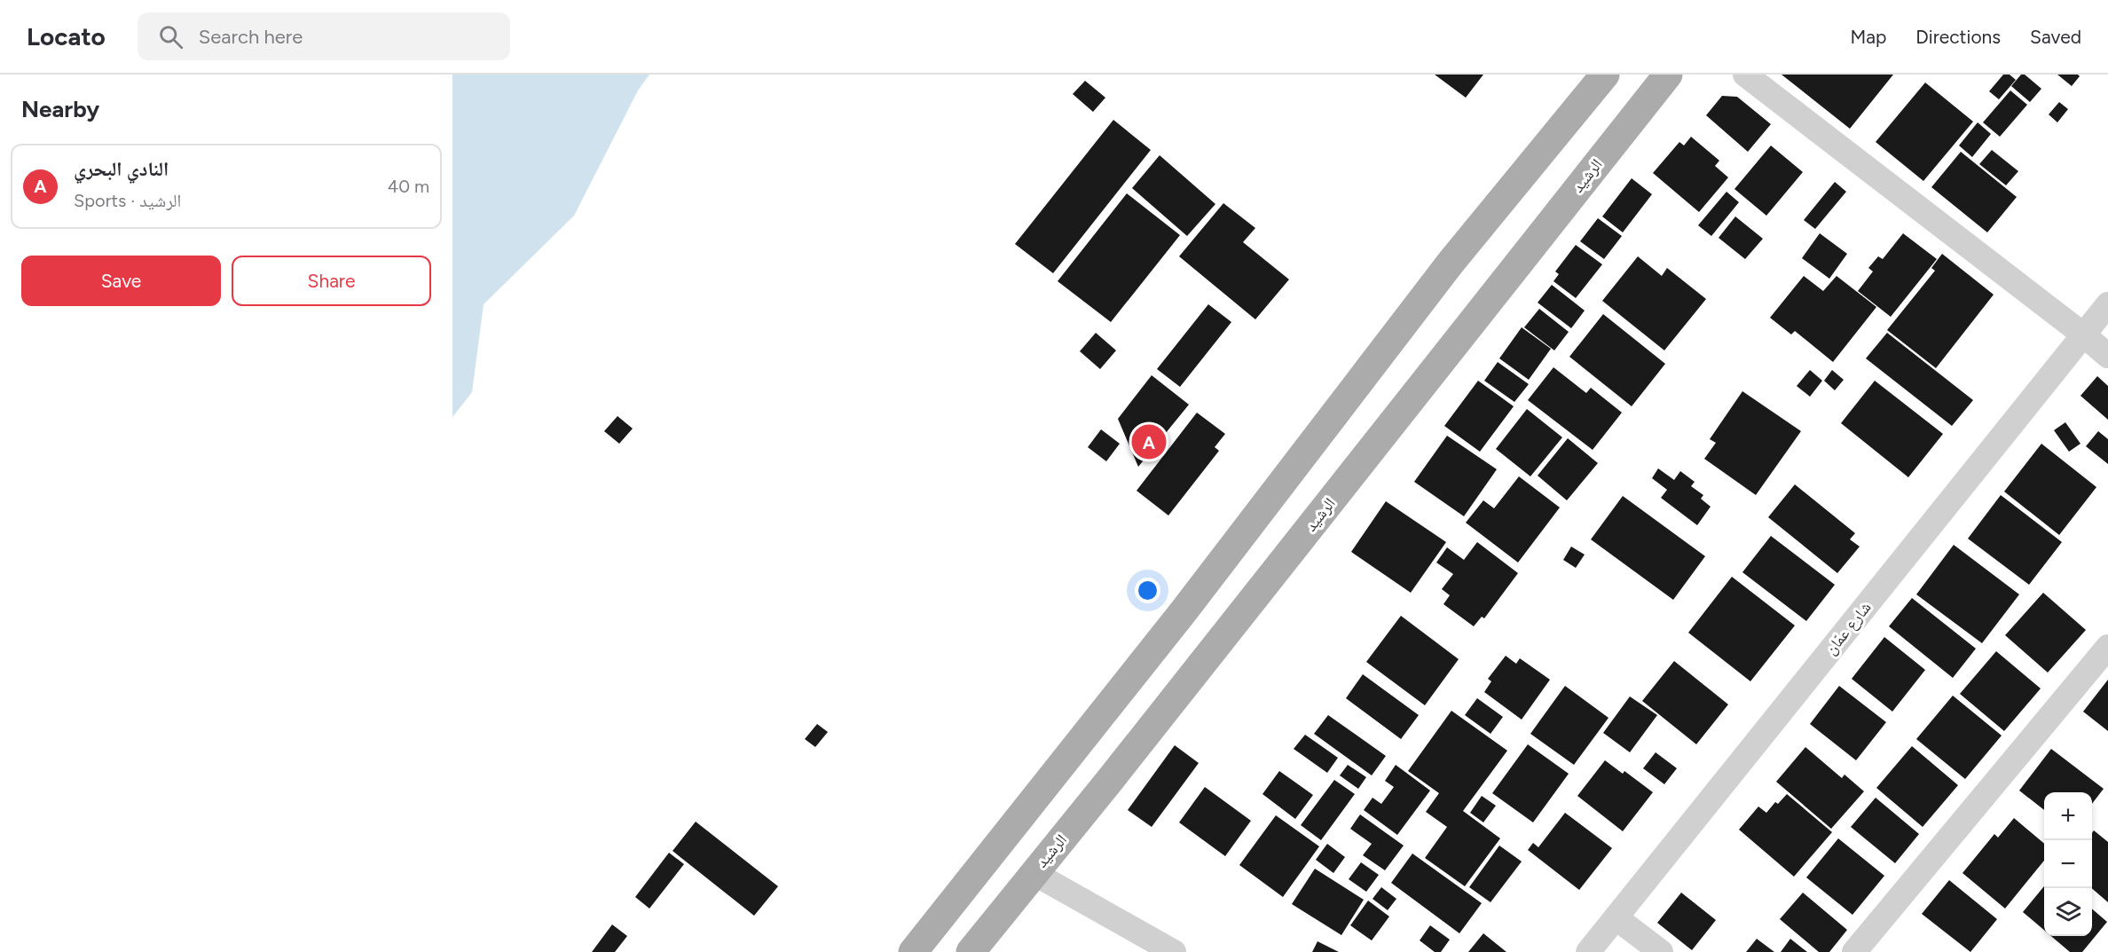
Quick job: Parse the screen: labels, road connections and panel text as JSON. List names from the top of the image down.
{
  "streets": {
    "main road": ["الرشيد"],
    "street": ["شارع عمّان"]
  },
  "page": {
    "header": "Locato",
    "search": "Search here",
    "nav": ["Map", "Directions", "Saved"],
    "heading": "Nearby",
    "list": [
      {
        "mark": "A",
        "name": "النادي البحري",
        "note": "Sports · الرشيد",
        "value": "40 m"
      }
    ],
    "buttons": ["Save", "Share"],
    "pins": "A",
    "map_buttons": ["+", "−"]
  }
}
